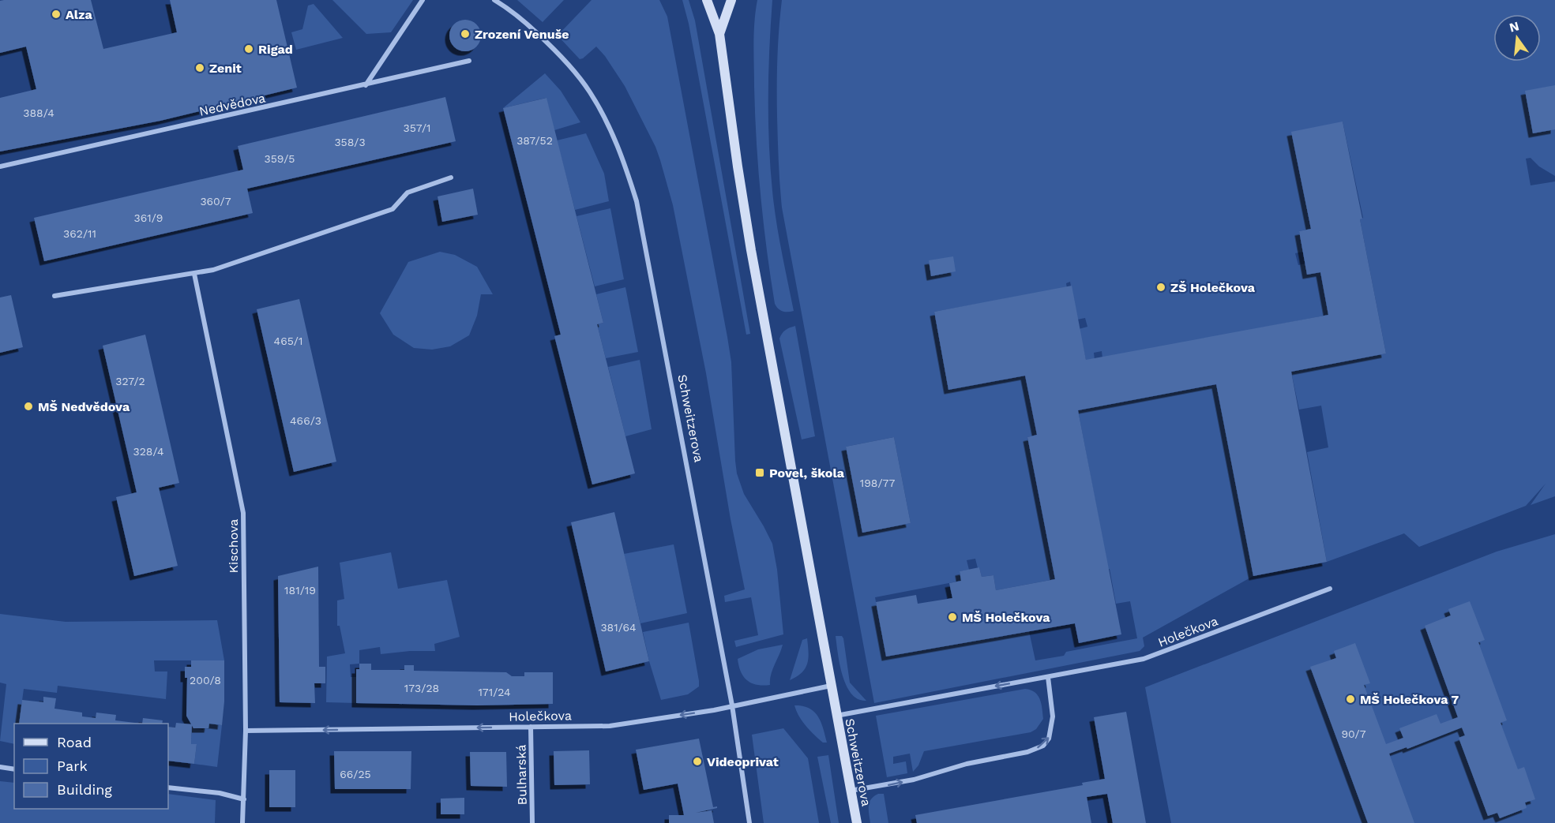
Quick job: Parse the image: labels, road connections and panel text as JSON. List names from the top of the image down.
{
  "streets": {
    "street": [
      "Nedvědova",
      "Schweitzerova",
      "Kischova",
      "Holečkova",
      "Bulharská"
    ]
  },
  "crossings": [
    ["Schweitzerova", "Holečkova"],
    ["Kischova", "Holečkova"],
    ["Holečkova", "Bulharská"]
  ],
  "one_way": ["Holečkova"],
  "places": {
    "other": [
      "Alza",
      "Zrození Venuše",
      "Rigad",
      "Zenit",
      "ZŠ Holečkova",
      "MŠ Nedvědova",
      "MŠ Holečkova",
      "MŠ Holečkova 7",
      "Videoprivat"
    ],
    "transit": ["Povel, škola"]
  },
  "house_numbers": [
    "388/4",
    "357/1",
    "387/52",
    "358/3",
    "359/5",
    "360/7",
    "361/9",
    "362/11",
    "465/1",
    "327/2",
    "466/3",
    "328/4",
    "198/77",
    "181/19",
    "381/64",
    "200/8",
    "173/28",
    "171/24",
    "90/7",
    "66/25"
  ],
  "legend": ["Road", "Park", "Building"],
  "north": "top"
}
